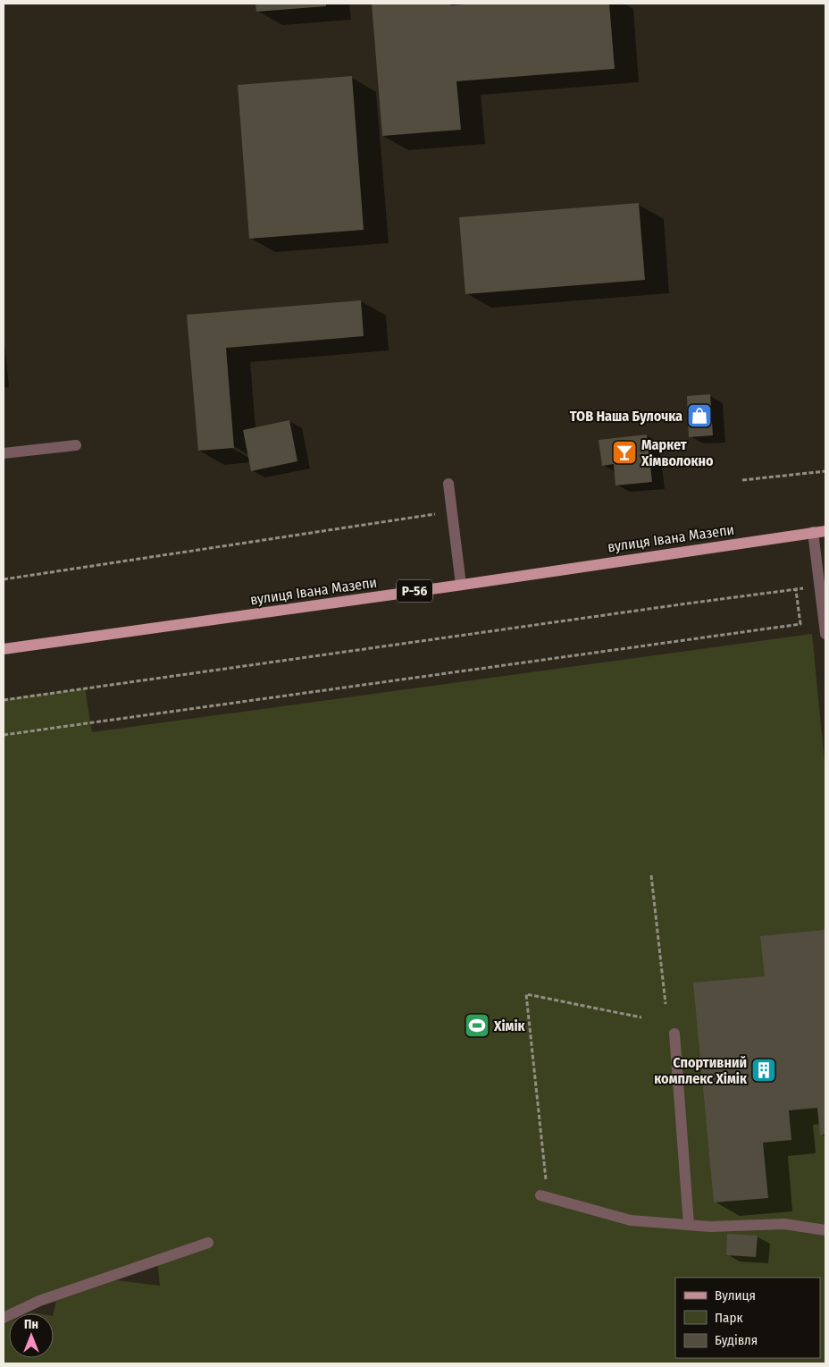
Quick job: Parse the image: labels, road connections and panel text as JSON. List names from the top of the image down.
{
  "streets": {
    "main road": ["вулиця Івана Мазепи", "Р-56"]
  },
  "places": {
    "shop": ["ТОВ Наша Булочка"],
    "bar": ["Маркет Хімволокно"],
    "sports": ["Хімік"],
    "building": ["Спортивний комплекс Хімік"]
  },
  "legend": ["Вулиця", "Парк", "Будівля"],
  "north": "top"
}
